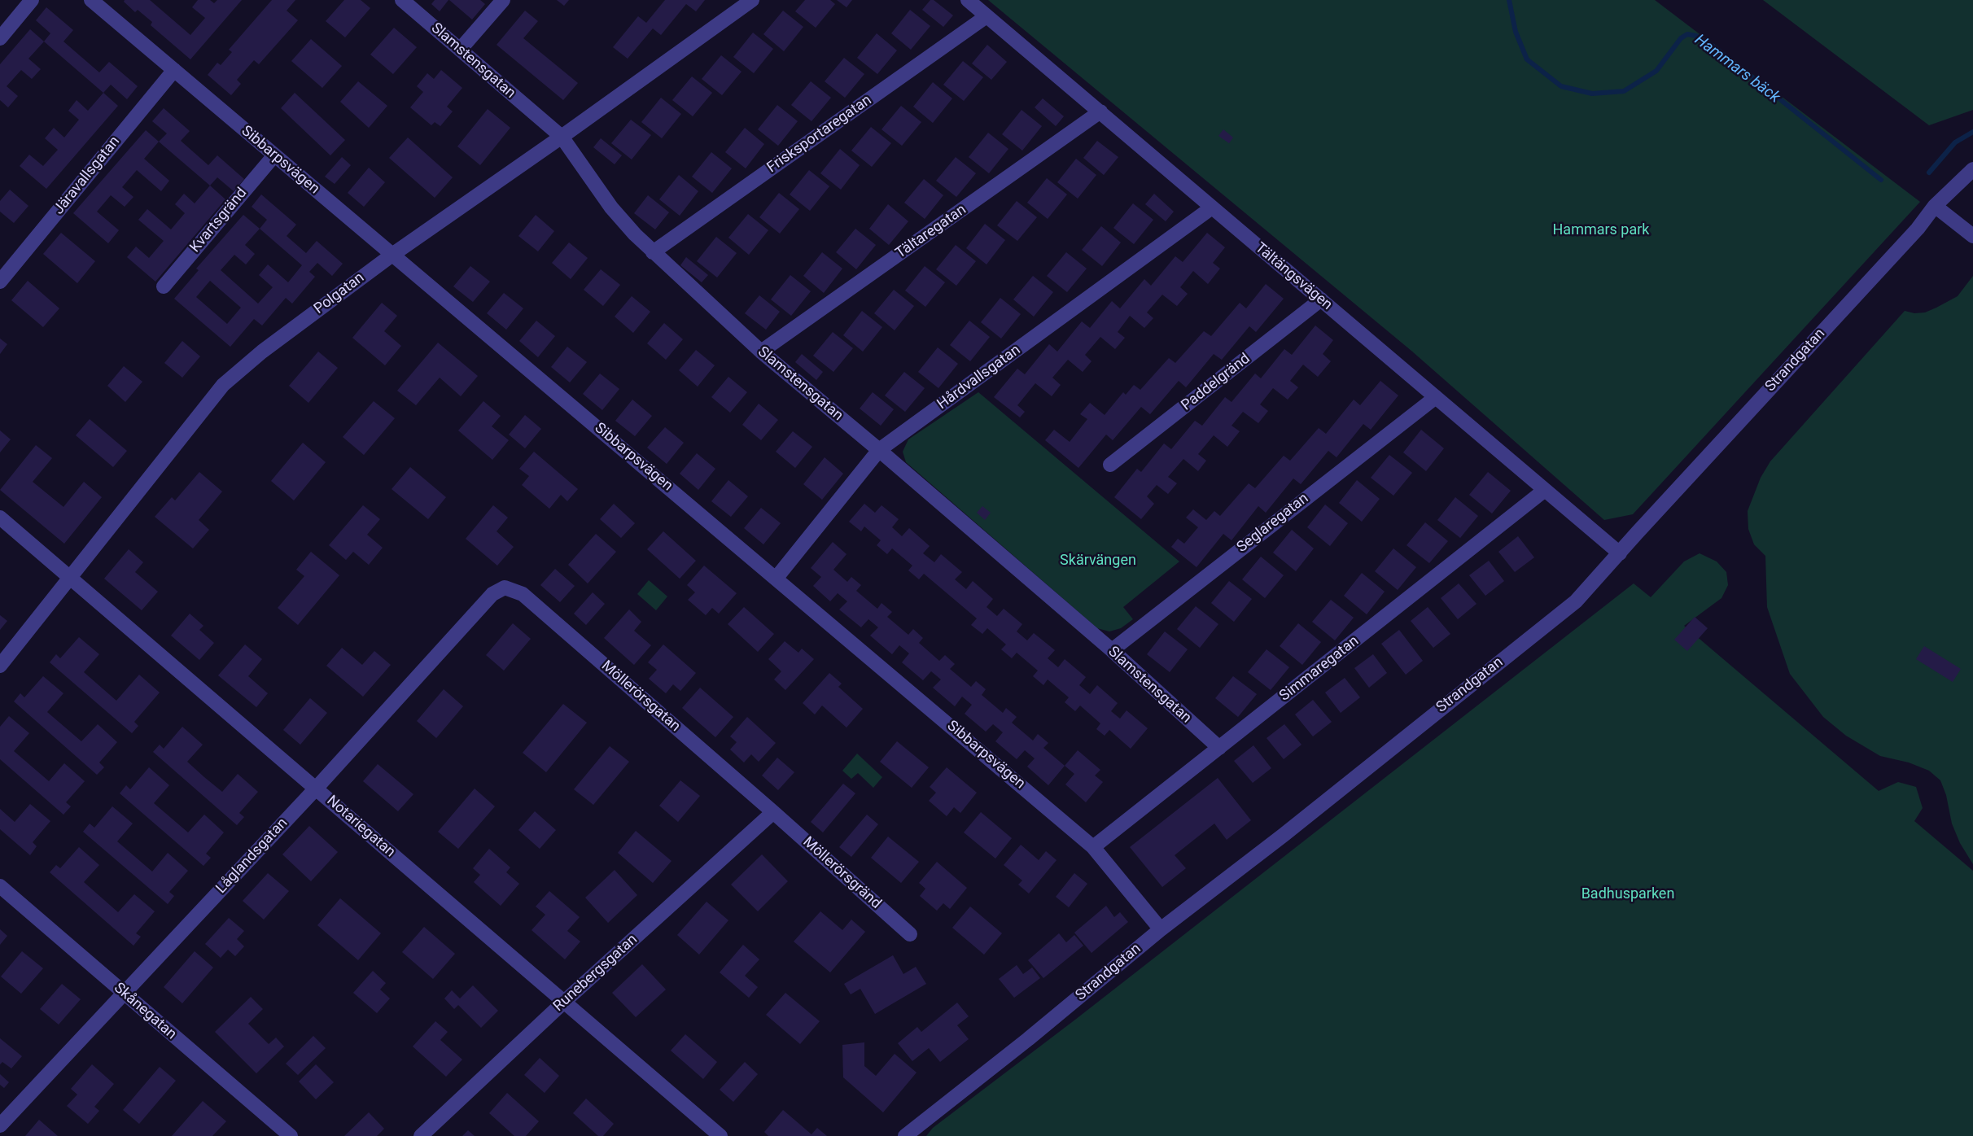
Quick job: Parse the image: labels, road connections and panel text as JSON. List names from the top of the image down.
{
  "streets": {
    "street": [
      "Slamstensgatan",
      "Frisksportaregatan",
      "Sibbarpsvägen",
      "Järavallsgatan",
      "Kvartsgränd",
      "Tältaregatan",
      "Tältängsvägen",
      "Polgatan",
      "Strandgatan",
      "Hårdvallsgatan",
      "Paddelgränd",
      "Seglaregatan",
      "Simmaregatan",
      "Möllerörsgatan",
      "Notariegatan",
      "Låglandsgatan",
      "Möllerörsgränd",
      "Runebergsgatan",
      "Skånegatan"
    ]
  },
  "crossings": [
    ["Slamstensgatan", "Frisksportaregatan"],
    ["Slamstensgatan", "Tältaregatan"],
    ["Slamstensgatan", "Polgatan"],
    ["Slamstensgatan", "Hårdvallsgatan"],
    ["Slamstensgatan", "Seglaregatan"],
    ["Slamstensgatan", "Simmaregatan"],
    ["Frisksportaregatan", "Tältängsvägen"],
    ["Sibbarpsvägen", "Järavallsgatan"],
    ["Sibbarpsvägen", "Kvartsgränd"],
    ["Sibbarpsvägen", "Polgatan"],
    ["Sibbarpsvägen", "Strandgatan"],
    ["Sibbarpsvägen", "Hårdvallsgatan"],
    ["Sibbarpsvägen", "Simmaregatan"],
    ["Tältaregatan", "Tältängsvägen"],
    ["Tältängsvägen", "Strandgatan"],
    ["Tältängsvägen", "Hårdvallsgatan"],
    ["Tältängsvägen", "Paddelgränd"],
    ["Tältängsvägen", "Seglaregatan"],
    ["Tältängsvägen", "Simmaregatan"],
    ["Polgatan", "Notariegatan"],
    ["Möllerörsgatan", "Låglandsgatan"],
    ["Möllerörsgatan", "Möllerörsgränd"],
    ["Möllerörsgatan", "Runebergsgatan"],
    ["Notariegatan", "Låglandsgatan"],
    ["Notariegatan", "Runebergsgatan"],
    ["Låglandsgatan", "Skånegatan"],
    ["Möllerörsgränd", "Runebergsgatan"]
  ],
  "water": ["Hammars bäck"],
  "parks": ["Hammars park", "Skärvängen", "Badhusparken"]
}
